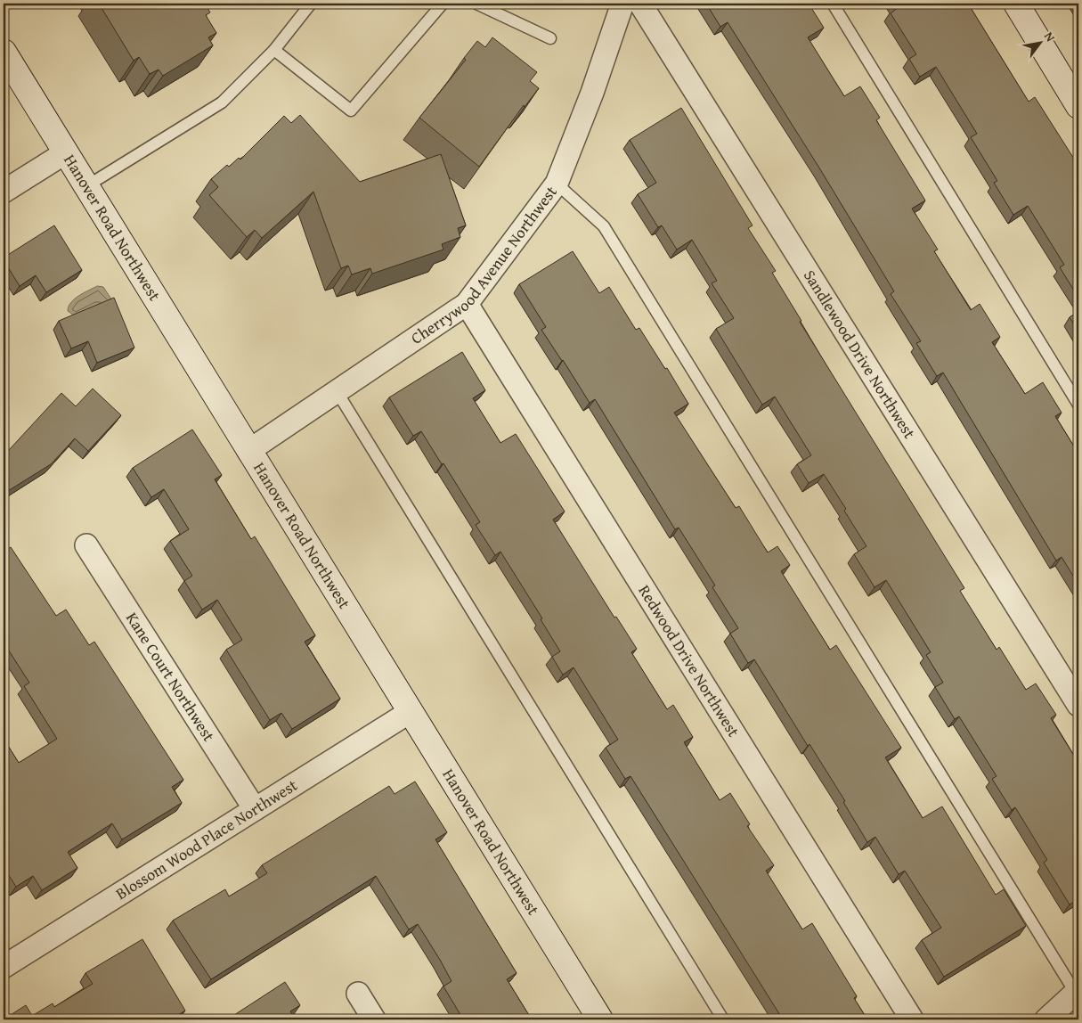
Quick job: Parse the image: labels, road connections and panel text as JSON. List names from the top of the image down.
{
  "streets": {
    "street": [
      "Hanover Road Northwest",
      "Cherrywood Avenue Northwest",
      "Sandlewood Drive Northwest",
      "Redwood Drive Northwest",
      "Kane Court Northwest",
      "Blossom Wood Place Northwest"
    ]
  },
  "crossings": [
    ["Hanover Road Northwest", "Cherrywood Avenue Northwest"],
    ["Hanover Road Northwest", "Blossom Wood Place Northwest"],
    ["Cherrywood Avenue Northwest", "Redwood Drive Northwest"],
    ["Kane Court Northwest", "Blossom Wood Place Northwest"]
  ],
  "north": "top right"
}
